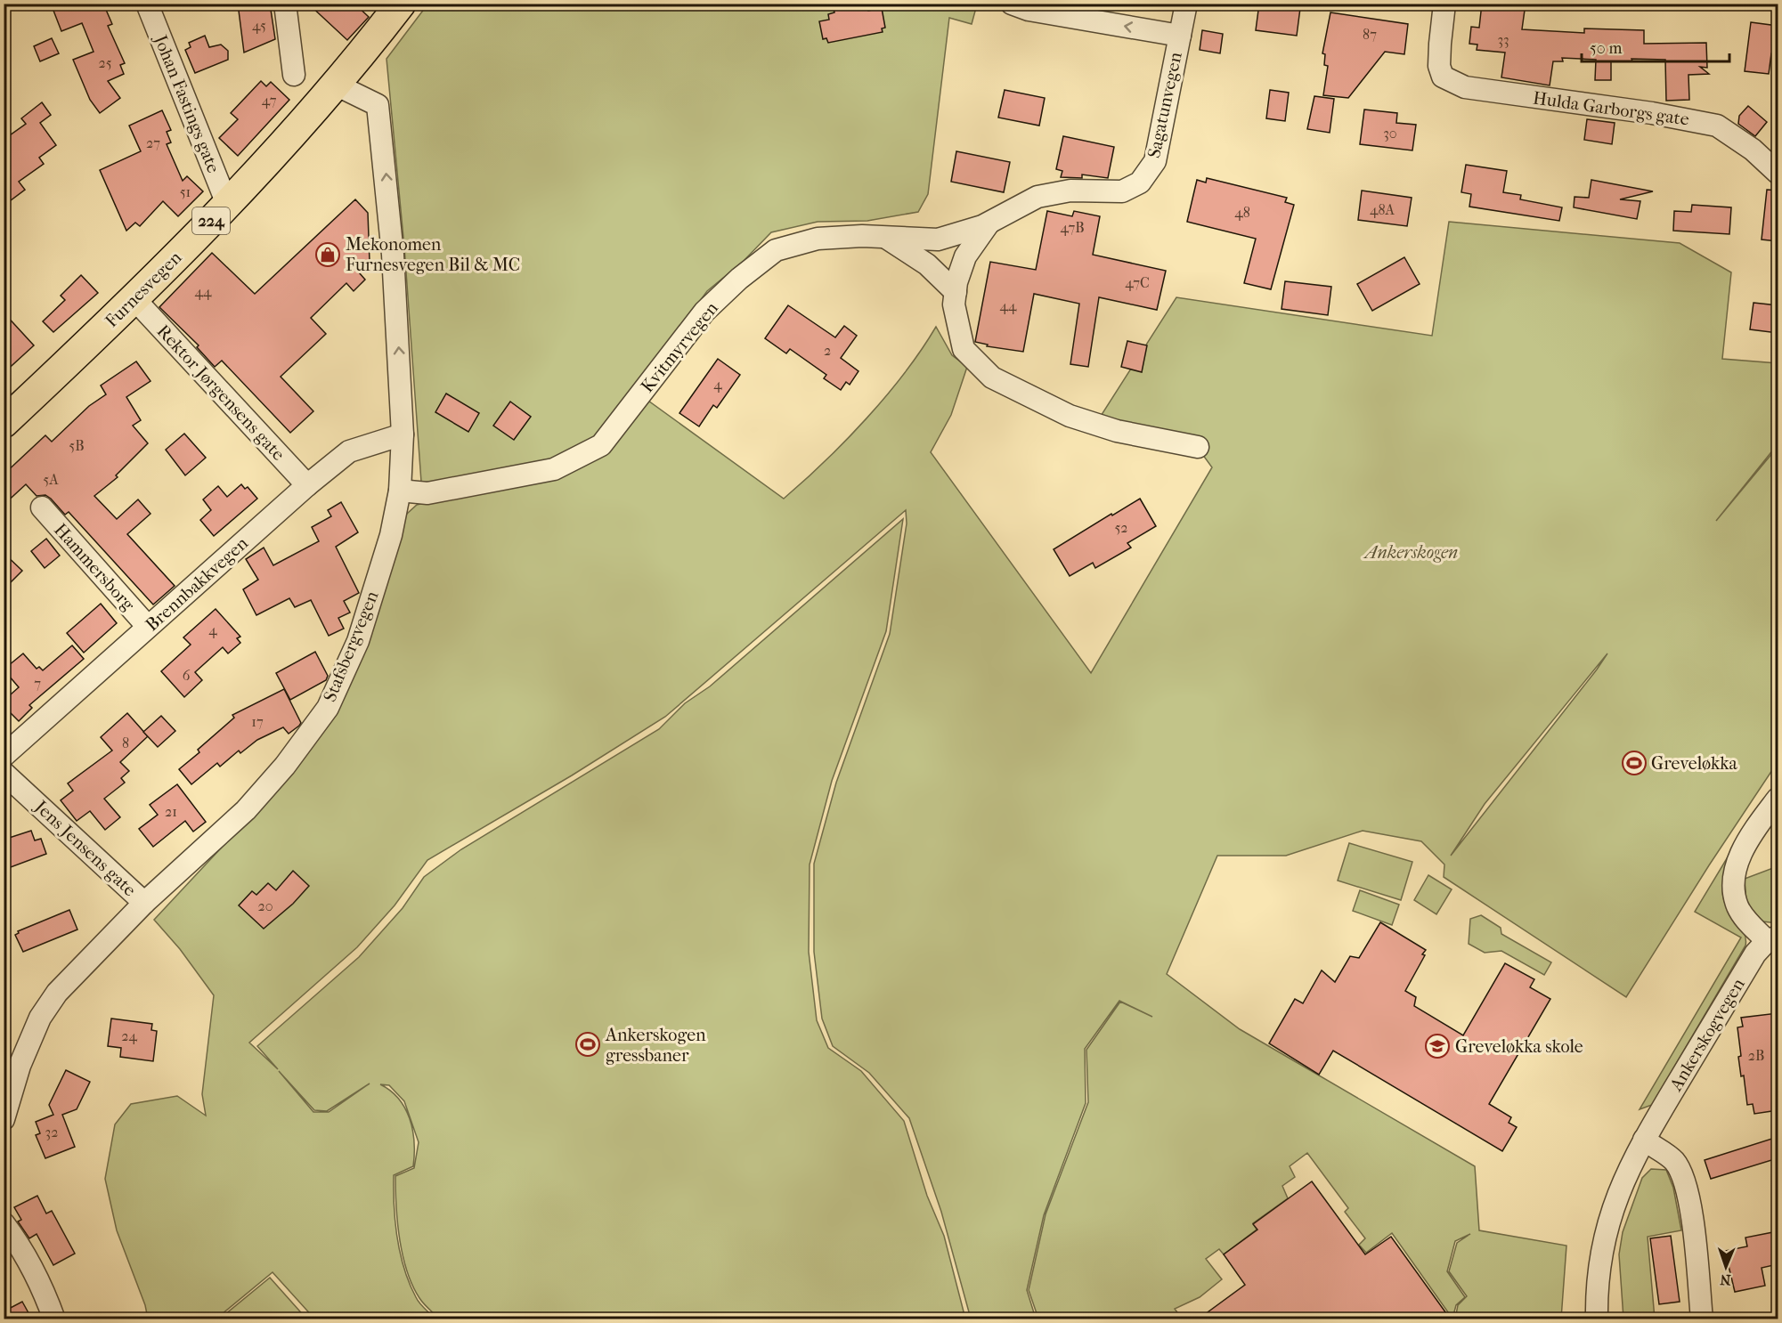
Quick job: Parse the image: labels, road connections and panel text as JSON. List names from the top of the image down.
{
  "streets": {
    "main road": ["224", "Furnesvegen"],
    "street": [
      "Johan Fastings gate",
      "Sagatunvegen",
      "Hulda Garborgs gate",
      "Kvitmyrvegen",
      "Rektor Jørgensens gate",
      "Hammersborg",
      "Brennbakkvegen",
      "Stafsbergvegen",
      "Jens Jensens gate",
      "Ankerskogvegen"
    ]
  },
  "crossings": [
    ["Johan Fastings gate", "Furnesvegen"],
    ["Sagatunvegen", "Kvitmyrvegen"],
    ["Furnesvegen", "Rektor Jørgensens gate"],
    ["Furnesvegen", "Stafsbergvegen"],
    ["Kvitmyrvegen", "Stafsbergvegen"],
    ["Rektor Jørgensens gate", "Brennbakkvegen"],
    ["Hammersborg", "Brennbakkvegen"],
    ["Brennbakkvegen", "Stafsbergvegen"],
    ["Stafsbergvegen", "Jens Jensens gate"]
  ],
  "parks": ["Ankerskogen"],
  "places": {
    "shop": ["Mekonomen Furnesvegen Bil & MC"],
    "sports": ["Greveløkka", "Ankerskogen gressbaner"],
    "school or university": ["Greveløkka skole"]
  },
  "house_numbers": [
    "45",
    "87",
    "33",
    "25",
    "47",
    "30",
    "27",
    "51",
    "48A",
    "48",
    "47B",
    "47C",
    "44",
    "44",
    "2",
    "4",
    "5B",
    "5A",
    "52",
    "4",
    "6",
    "7",
    "17",
    "8",
    "21",
    "20",
    "24",
    "2B",
    "32"
  ],
  "scale_bar": "50 m",
  "north": "bottom"
}
